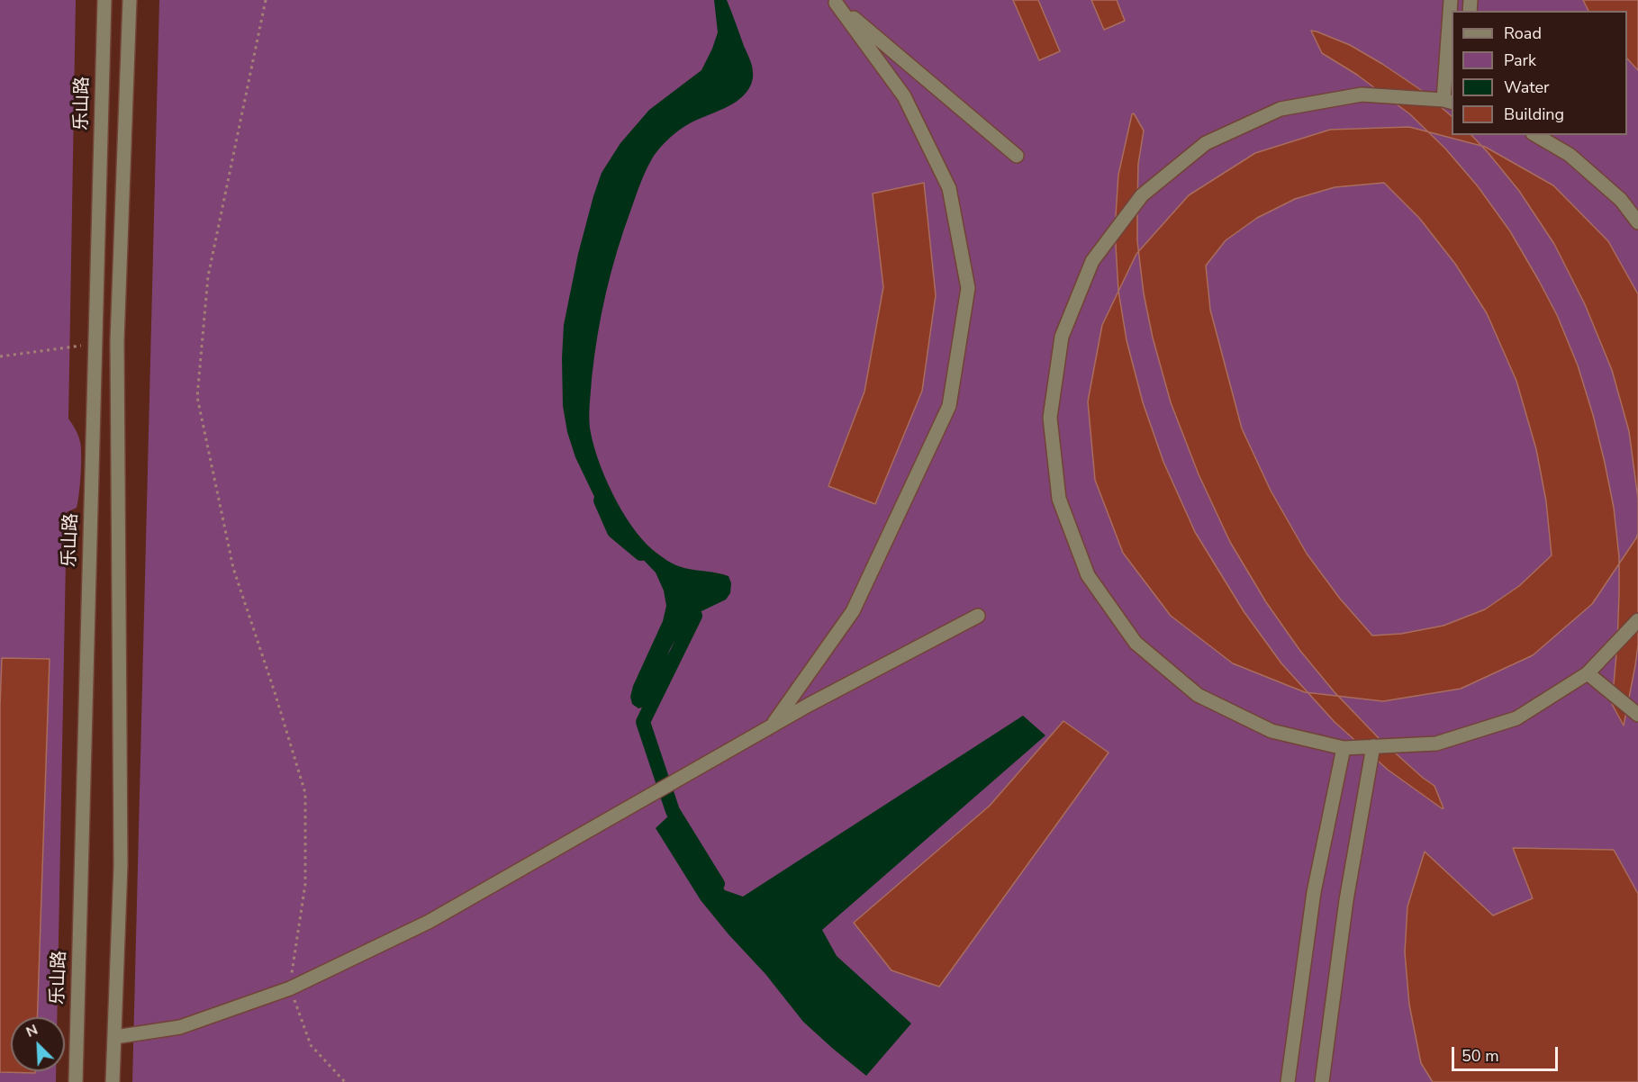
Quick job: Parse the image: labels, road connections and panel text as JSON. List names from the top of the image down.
{
  "streets": {
    "street": ["乐山路"]
  },
  "legend": [
    "Road",
    "Park",
    "Water",
    "Building"
  ],
  "scale_bar": "50 m",
  "north": "top left"
}
